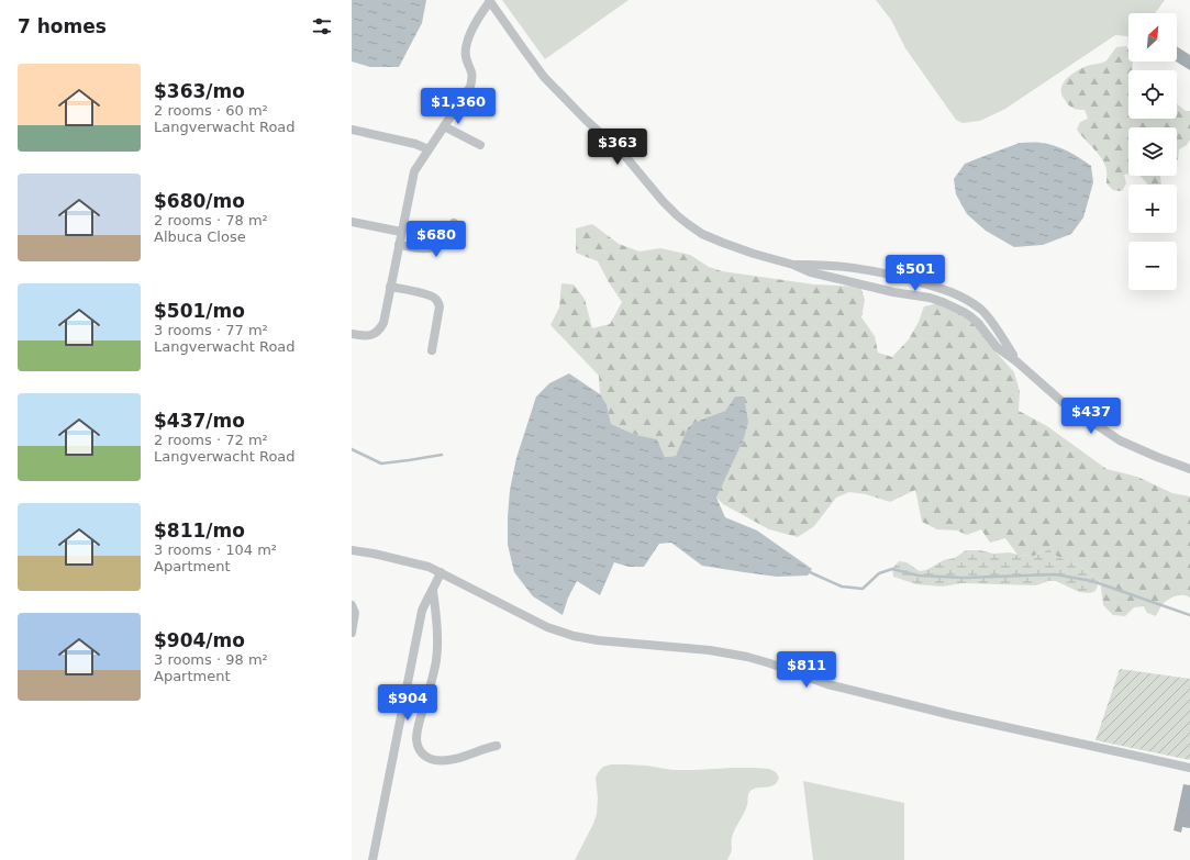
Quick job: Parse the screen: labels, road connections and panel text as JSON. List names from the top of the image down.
{
  "north": "top right",
  "page": {
    "heading": "7 homes",
    "map_buttons": ["+", "−"],
    "list": [
      {
        "name": "$363/mo",
        "note": "2 rooms · 60 m² · Langverwacht Road"
      },
      {
        "name": "$680/mo",
        "note": "2 rooms · 78 m² · Albuca Close"
      },
      {
        "name": "$501/mo",
        "note": "3 rooms · 77 m² · Langverwacht Road"
      },
      {
        "name": "$437/mo",
        "note": "2 rooms · 72 m² · Langverwacht Road"
      },
      {
        "name": "$811/mo",
        "note": "3 rooms · 104 m² · Apartment"
      },
      {
        "name": "$904/mo",
        "note": "3 rooms · 98 m² · Apartment"
      }
    ],
    "price": [
      "$1,360",
      "$363",
      "$680",
      "$501",
      "$437",
      "$811",
      "$904"
    ]
  }
}
